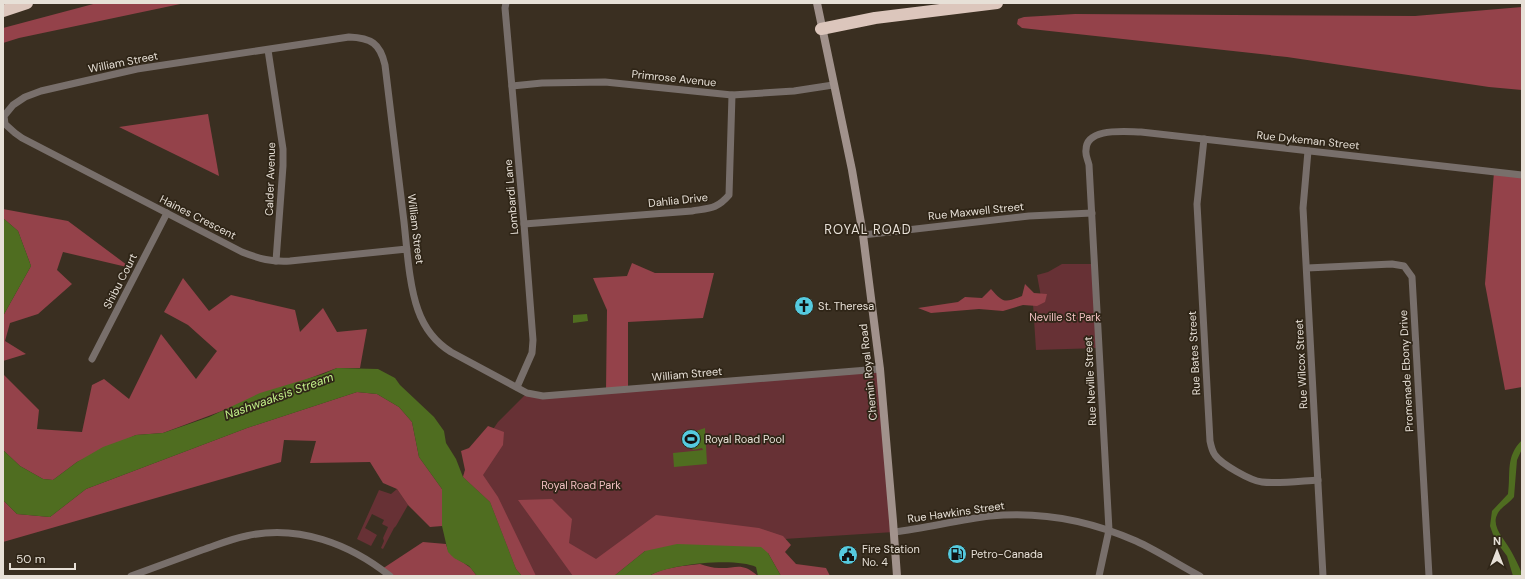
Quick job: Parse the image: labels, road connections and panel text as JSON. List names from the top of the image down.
{
  "streets": {
    "main road": ["Chemin Royal Road"],
    "street": [
      "William Street",
      "Primrose Avenue",
      "Rue Dykeman Street",
      "Calder Avenue",
      "Lombardi Lane",
      "Dahlia Drive",
      "Rue Maxwell Street",
      "Haines Crescent",
      "Shibu Court",
      "Rue Bates Street",
      "Rue Wilcox Street",
      "Promenade Ebony Drive",
      "Rue Neville Street",
      "Rue Hawkins Street"
    ]
  },
  "crossings": [
    ["William Street", "Calder Avenue"],
    ["William Street", "Lombardi Lane"],
    ["William Street", "Haines Crescent"],
    ["William Street", "Chemin Royal Road"],
    ["Primrose Avenue", "Lombardi Lane"],
    ["Primrose Avenue", "Dahlia Drive"],
    ["Primrose Avenue", "Chemin Royal Road"],
    ["Rue Dykeman Street", "Rue Bates Street"],
    ["Rue Dykeman Street", "Rue Wilcox Street"],
    ["Rue Dykeman Street", "Rue Neville Street"],
    ["Calder Avenue", "Haines Crescent"],
    ["Lombardi Lane", "Dahlia Drive"],
    ["Rue Maxwell Street", "Chemin Royal Road"],
    ["Rue Maxwell Street", "Rue Neville Street"],
    ["Haines Crescent", "Shibu Court"],
    ["Rue Bates Street", "Rue Wilcox Street"],
    ["Rue Wilcox Street", "Promenade Ebony Drive"],
    ["Chemin Royal Road", "Rue Hawkins Street"],
    ["Rue Neville Street", "Rue Hawkins Street"]
  ],
  "districts": ["ROYAL ROAD"],
  "water": ["Nashwaaksis Stream"],
  "parks": ["Neville St Park", "Royal Road Park"],
  "places": {
    "church": ["St. Theresa"],
    "sports": ["Royal Road Pool"],
    "fuel station": ["Petro-Canada"],
    "public building": ["Fire Station No. 4"]
  },
  "scale_bar": "50 m",
  "north": "top"
}
